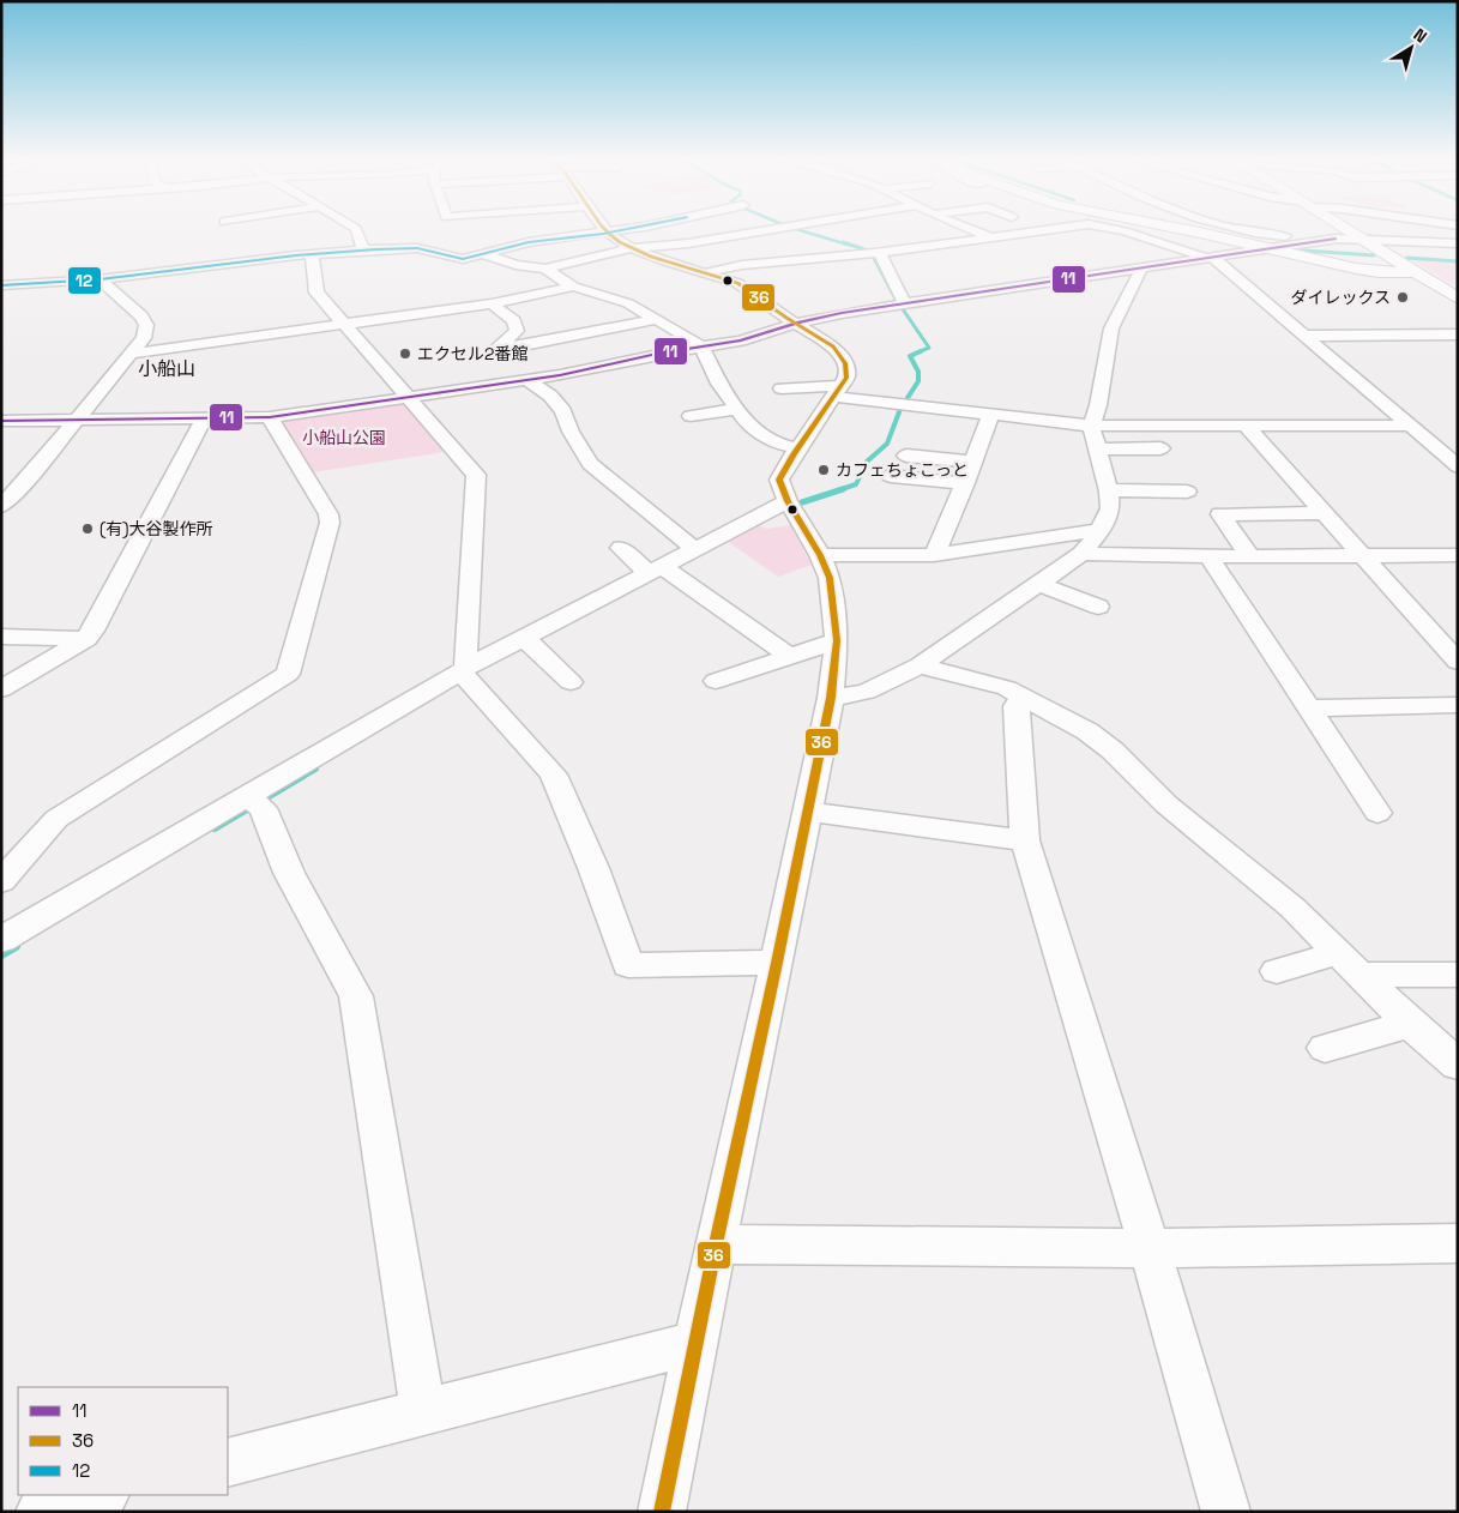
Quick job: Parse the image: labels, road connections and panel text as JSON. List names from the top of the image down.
{
  "districts": ["小船山"],
  "parks": ["小船山公園"],
  "places": [
    "ダイレックス",
    "エクセル2番館",
    "カフェちょこっと",
    "(有)大谷製作所"
  ],
  "lines": ["transit line 36", "transit line 12", "transit line 11"],
  "legend": ["11", "36", "12"],
  "north": "top right"
}
